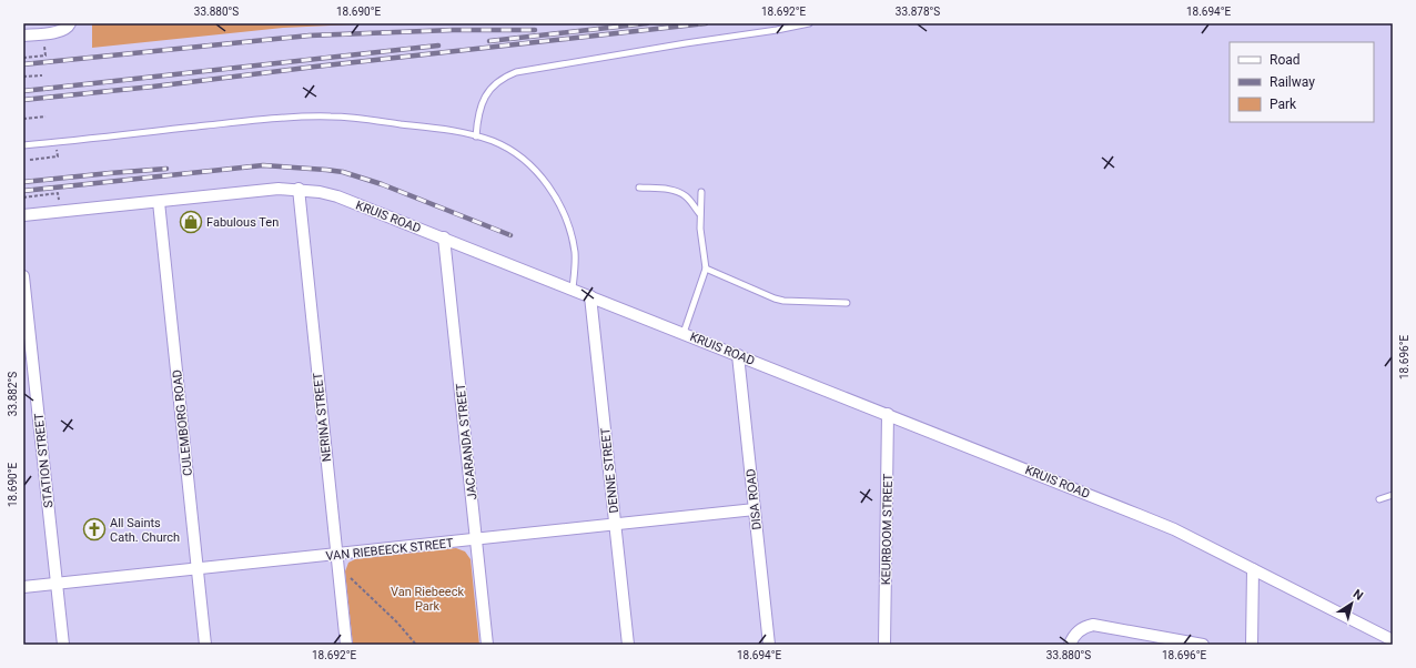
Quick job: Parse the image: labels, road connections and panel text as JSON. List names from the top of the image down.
{
  "streets": {
    "street": [
      "KRUIS ROAD",
      "NERINA STREET",
      "CULEMBORG ROAD",
      "JACARANDA STREET",
      "STATION STREET",
      "DENNE STREET",
      "DISA ROAD",
      "KEURBOOM STREET",
      "VAN RIEBEECK STREET"
    ]
  },
  "crossings": [
    ["KRUIS ROAD", "NERINA STREET"],
    ["KRUIS ROAD", "CULEMBORG ROAD"],
    ["KRUIS ROAD", "JACARANDA STREET"],
    ["KRUIS ROAD", "DENNE STREET"],
    ["KRUIS ROAD", "DISA ROAD"],
    ["KRUIS ROAD", "KEURBOOM STREET"],
    ["NERINA STREET", "VAN RIEBEECK STREET"],
    ["CULEMBORG ROAD", "VAN RIEBEECK STREET"],
    ["JACARANDA STREET", "VAN RIEBEECK STREET"],
    ["STATION STREET", "VAN RIEBEECK STREET"],
    ["DENNE STREET", "VAN RIEBEECK STREET"],
    ["DISA ROAD", "VAN RIEBEECK STREET"]
  ],
  "parks": ["Van Riebeeck Park"],
  "places": {
    "shop": ["Fabulous Ten"],
    "church": ["All Saints Cath. Church"]
  },
  "legend": ["Road", "Railway", "Park"],
  "north": "top right",
  "coordinates": [
    "33.880°S",
    "18.690°E",
    "18.692°E",
    "33.878°S",
    "18.694°E",
    "18.696°E",
    "33.882°S"
  ]
}
